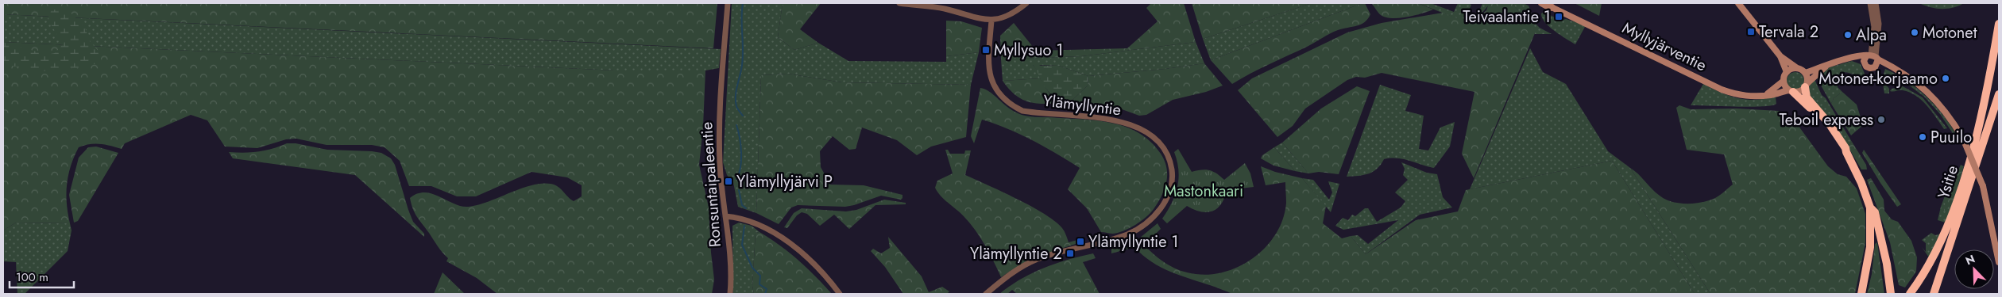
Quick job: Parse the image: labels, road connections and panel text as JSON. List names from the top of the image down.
{
  "streets": {
    "highway": ["Ysitie"],
    "main road": ["Myllyjärventie"],
    "street": ["Ylämyllyntie", "Ronsuntaipaleentie"]
  },
  "parks": ["Mastonkaari"],
  "places": {
    "transit": [
      "Teivaalantie 1",
      "Tervala 2",
      "Myllysuo 1",
      "Ylämyllyjärvi P",
      "Ylämyllyntie 1",
      "Ylämyllyntie 2"
    ],
    "other": [
      "Motonet",
      "Alpa",
      "Motonet-korjaamo",
      "Teboil express",
      "Puuilo"
    ]
  },
  "scale_bar": "100 m",
  "north": "top left"
}
